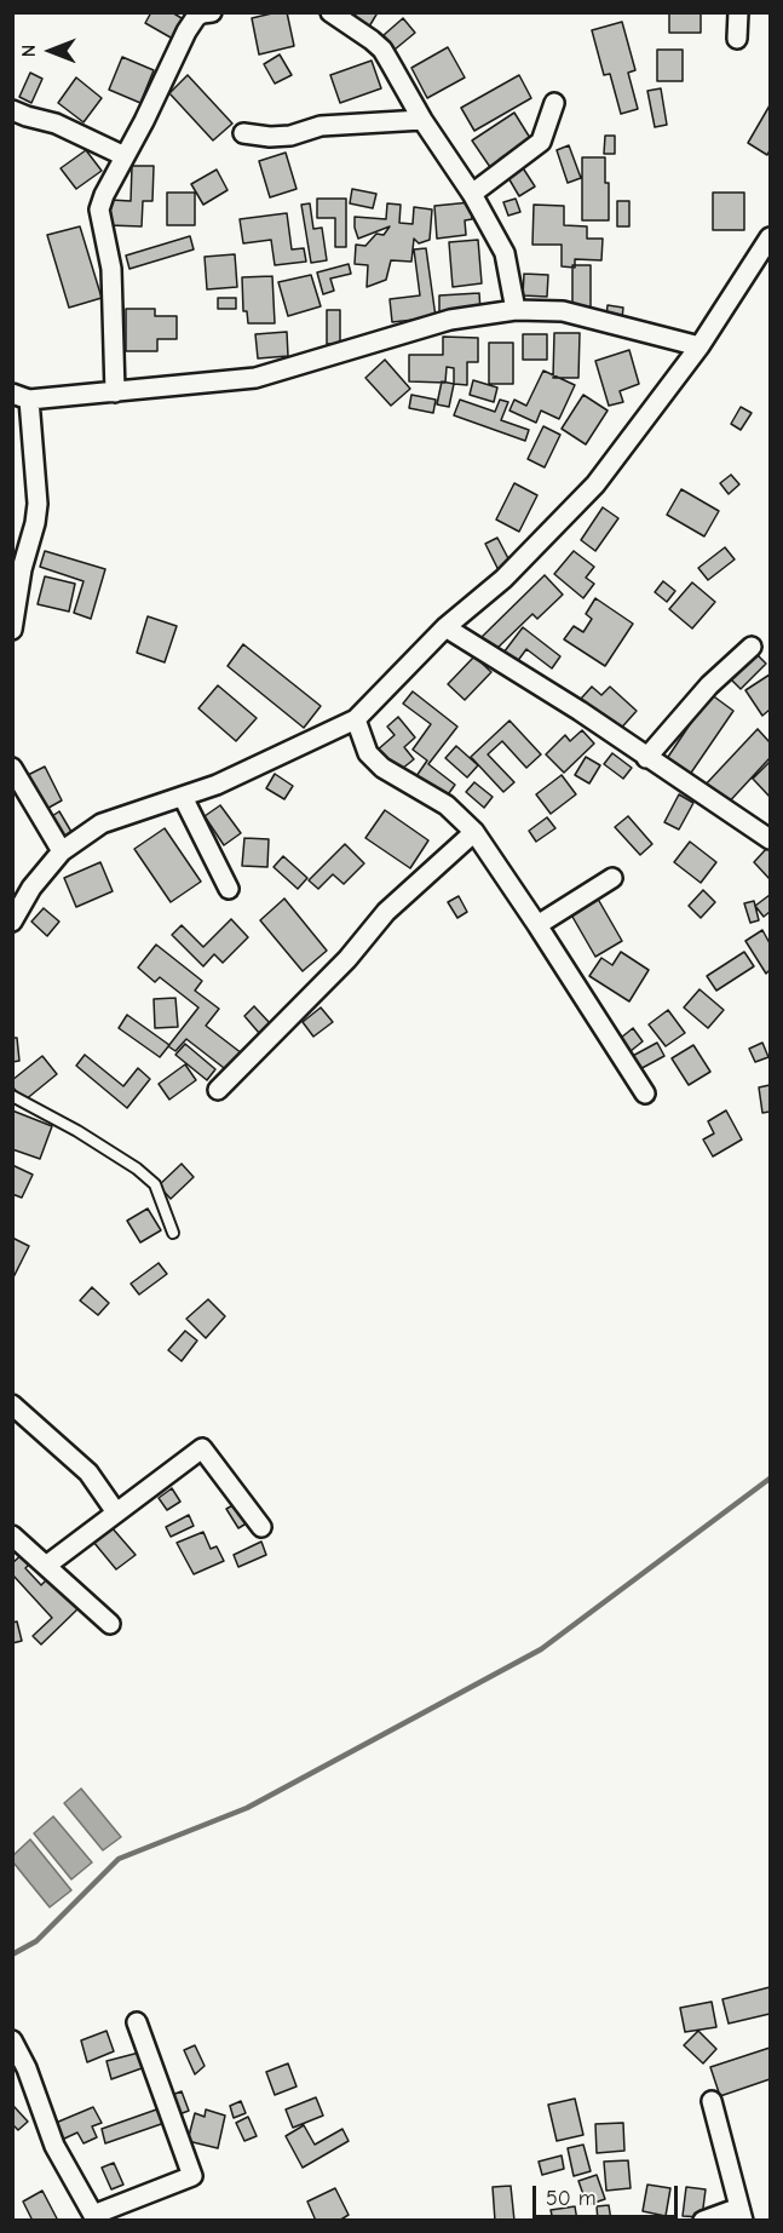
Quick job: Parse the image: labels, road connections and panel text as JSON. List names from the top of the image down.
{
  "scale_bar": "50 m",
  "north": "left"
}
